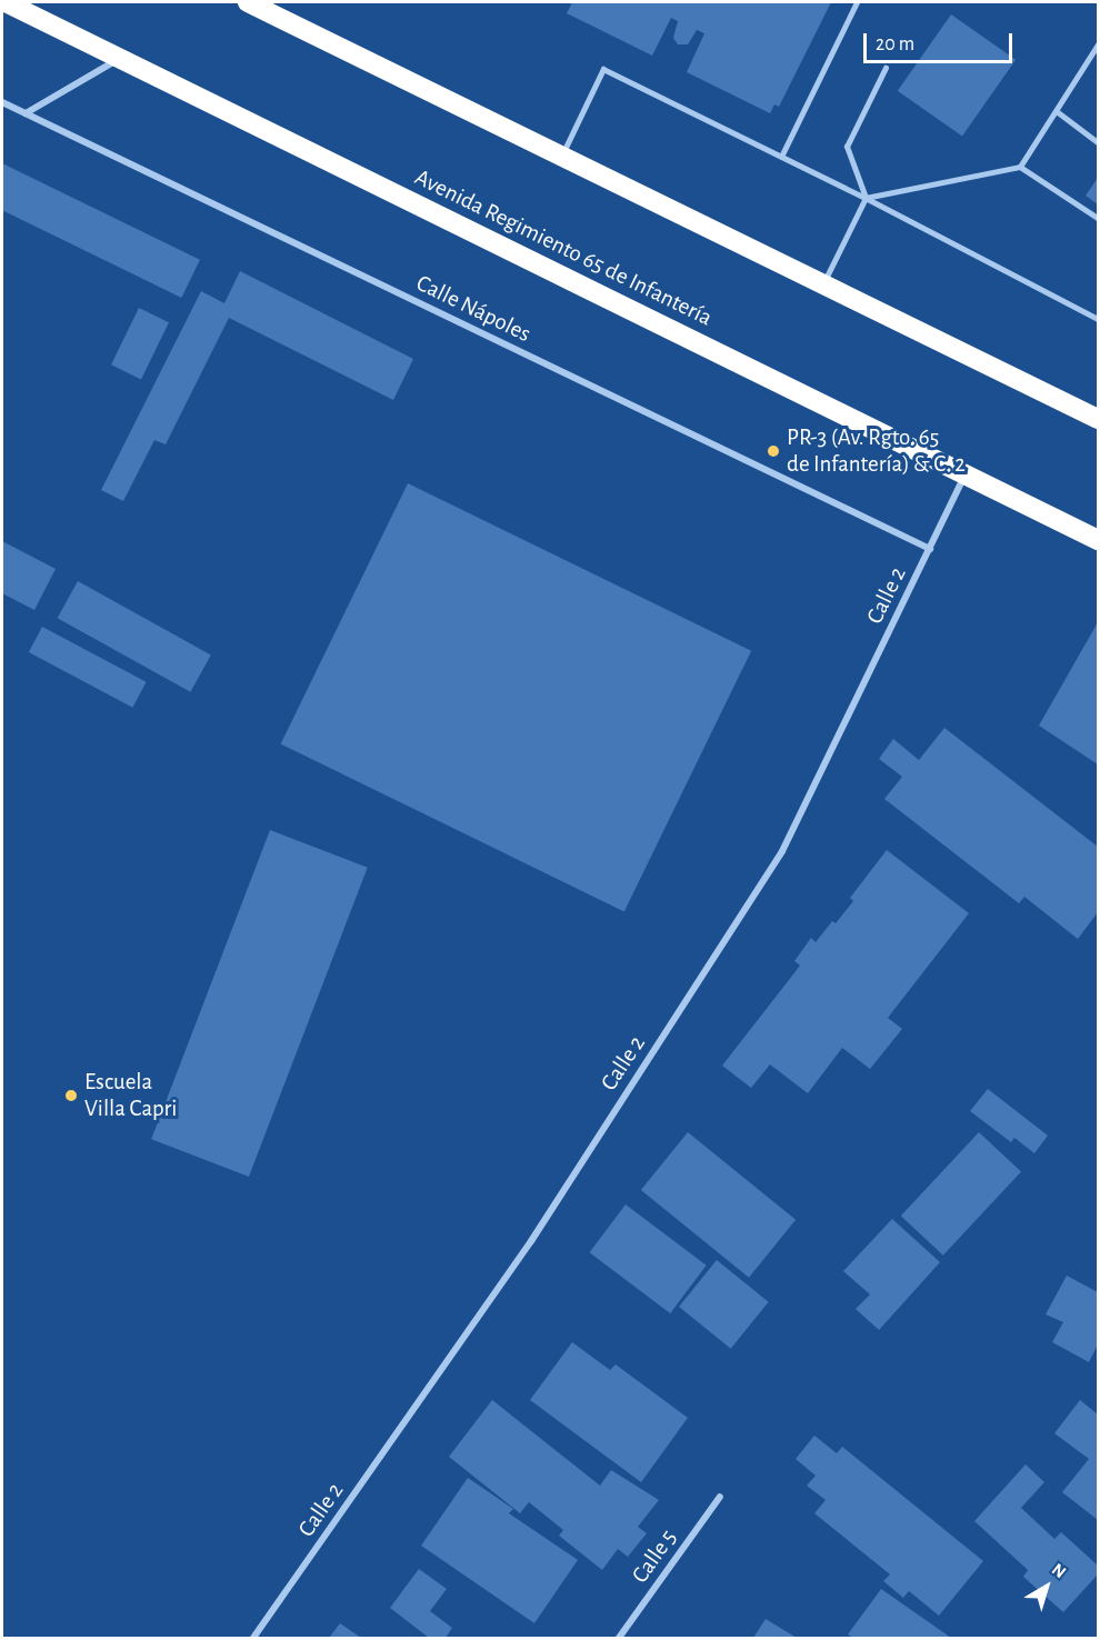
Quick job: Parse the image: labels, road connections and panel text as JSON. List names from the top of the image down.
{
  "streets": {
    "highway": ["Avenida Regimiento 65 de Infantería"],
    "street": ["Calle Nápoles", "Calle 2", "Calle 5"]
  },
  "crossings": [
    ["Avenida Regimiento 65 de Infantería", "Calle 2"],
    ["Calle Nápoles", "Calle 2"]
  ],
  "places": ["PR-3 (Av. Rgto. 65 de Infantería) & C. 2", "Escuela Villa Capri"],
  "scale_bar": "20 m",
  "north": "top right"
}
